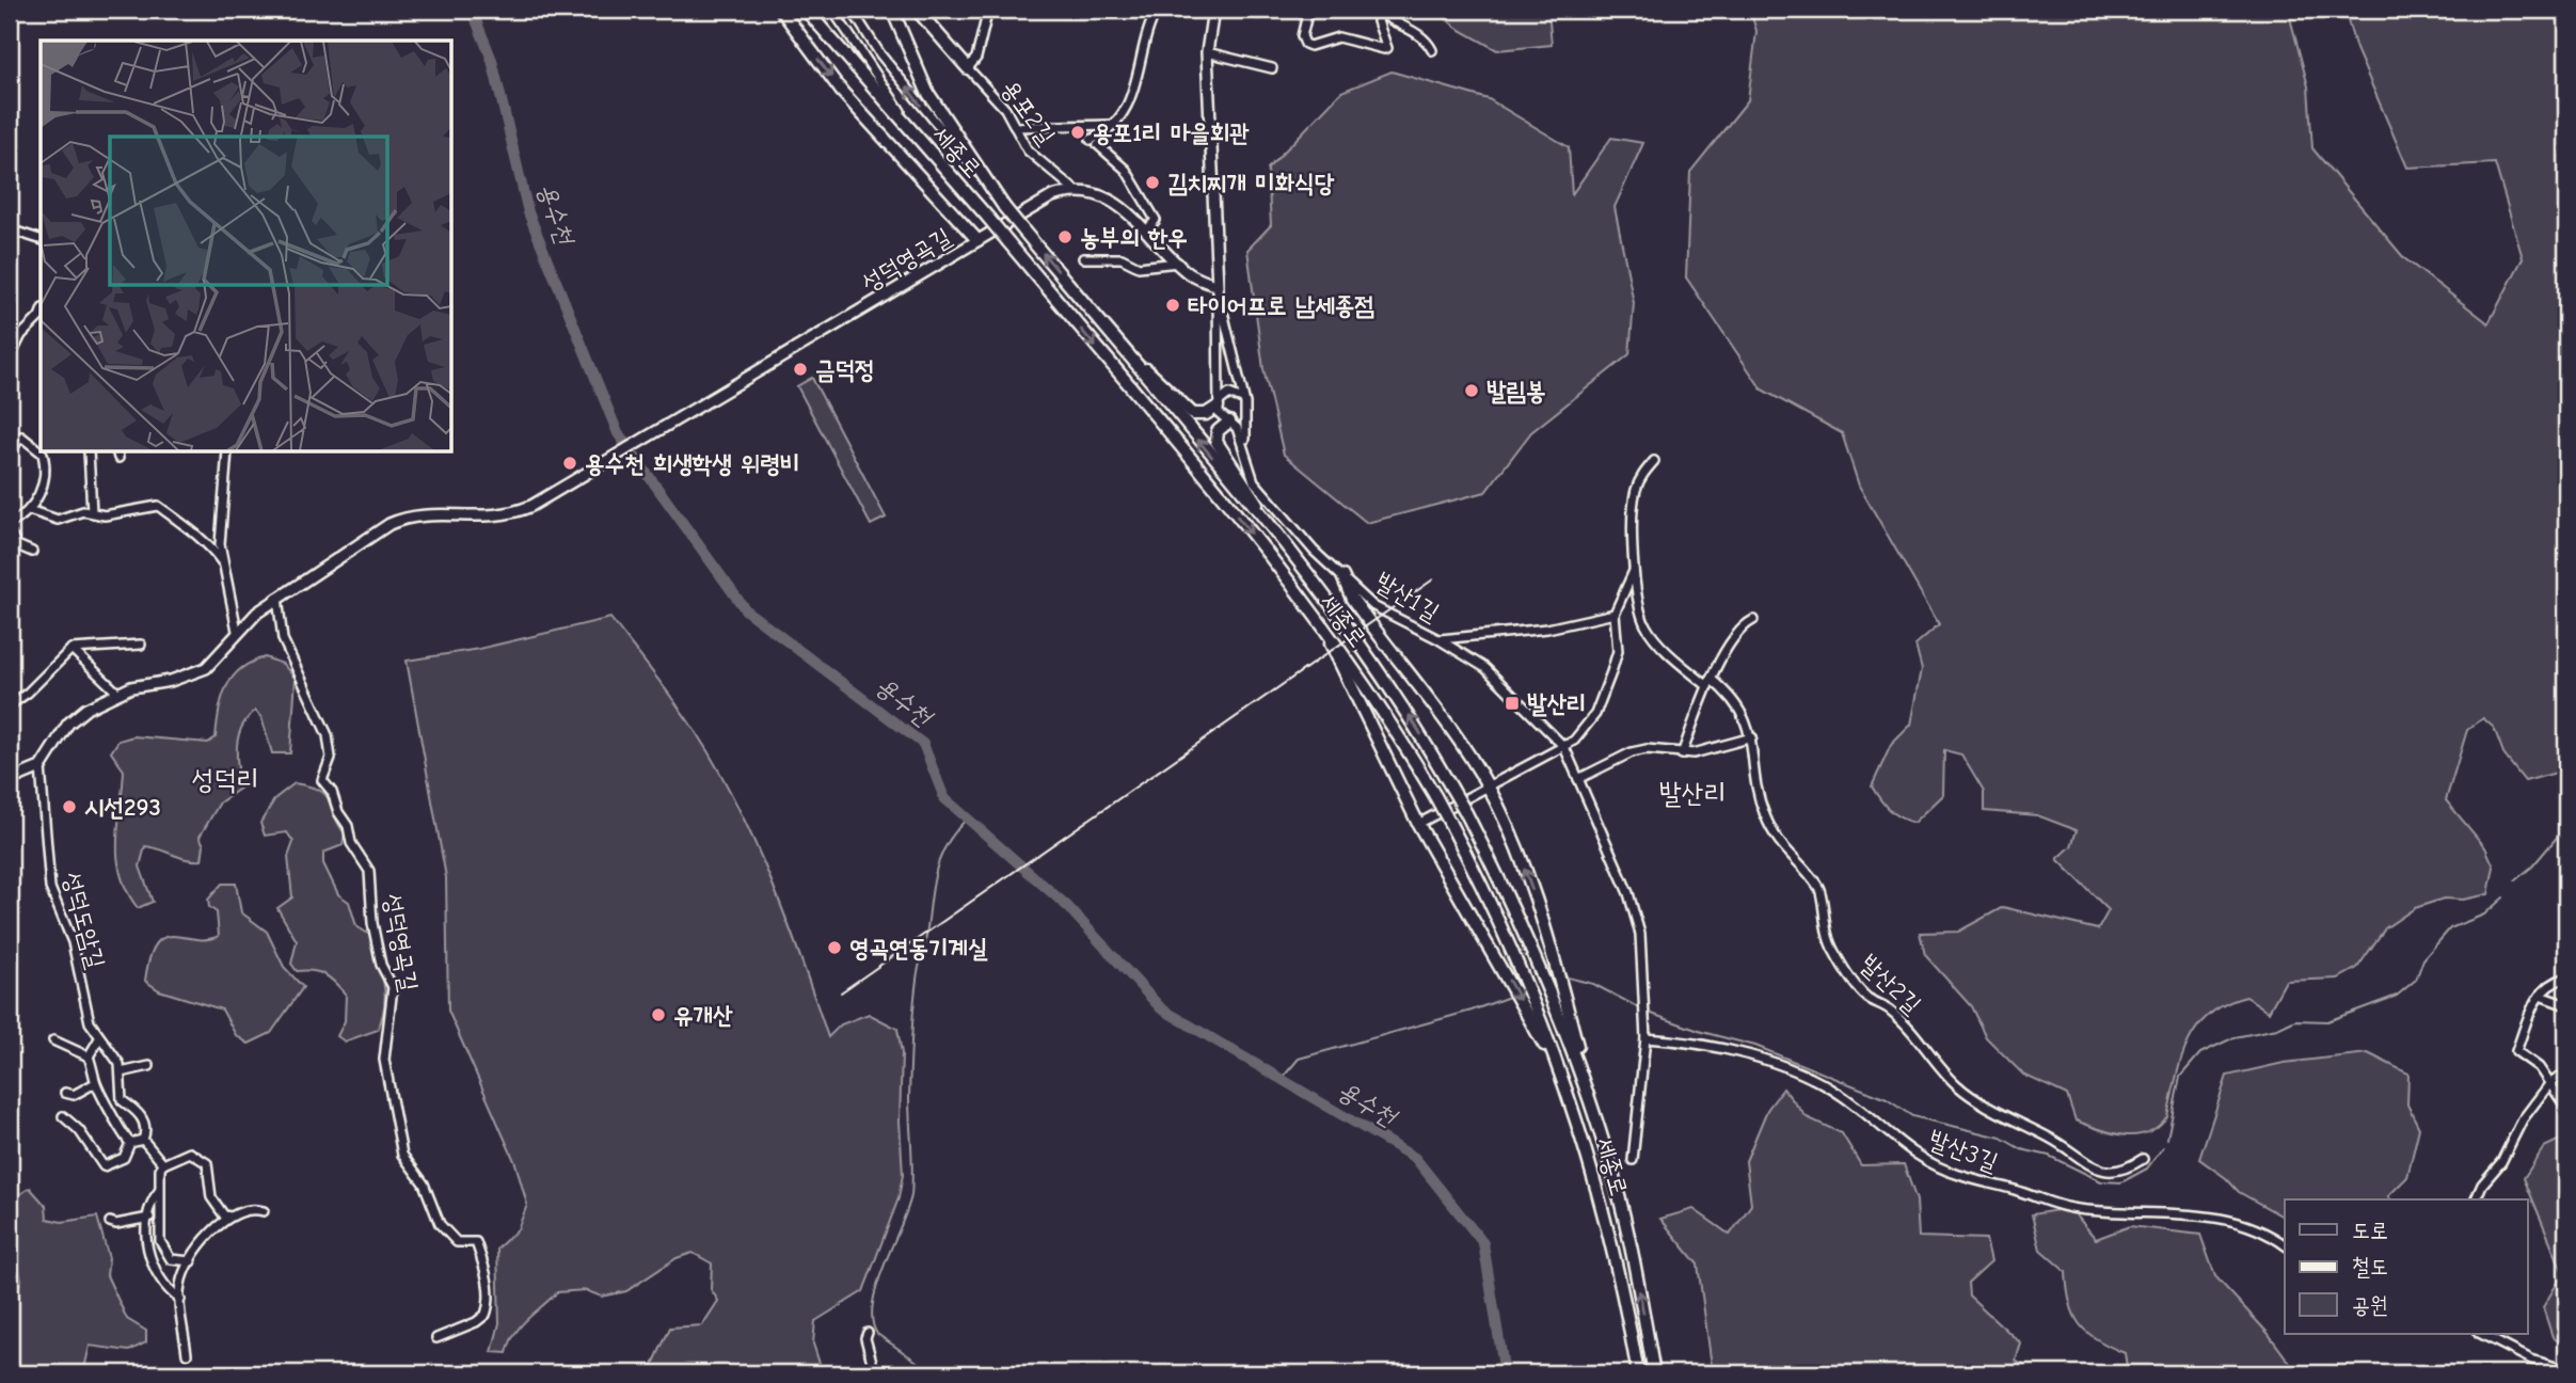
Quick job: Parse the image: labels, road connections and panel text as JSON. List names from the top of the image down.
{
  "streets": {
    "highway": ["세종로"],
    "main road": ["용포2길", "성덕영곡길"],
    "street": [
      "발산1길",
      "성덕도암길",
      "발산2길",
      "발산3길"
    ]
  },
  "crossings": [
    ["용포2길", "성덕영곡길"],
    ["발산1길", "발산3길"]
  ],
  "districts": ["성덕리", "발산리"],
  "water": ["용수천"],
  "places": {
    "other": [
      "용포1리 마을회관",
      "김치찌개 미화식당",
      "농부의 한우",
      "타이어프로 남세종점",
      "금덕정",
      "발림봉",
      "용수천 희생학생 위령비",
      "시선293",
      "영곡연동기계실",
      "유개산"
    ],
    "transit": ["발산리"]
  },
  "legend": ["도로", "철도", "공원"]
}
